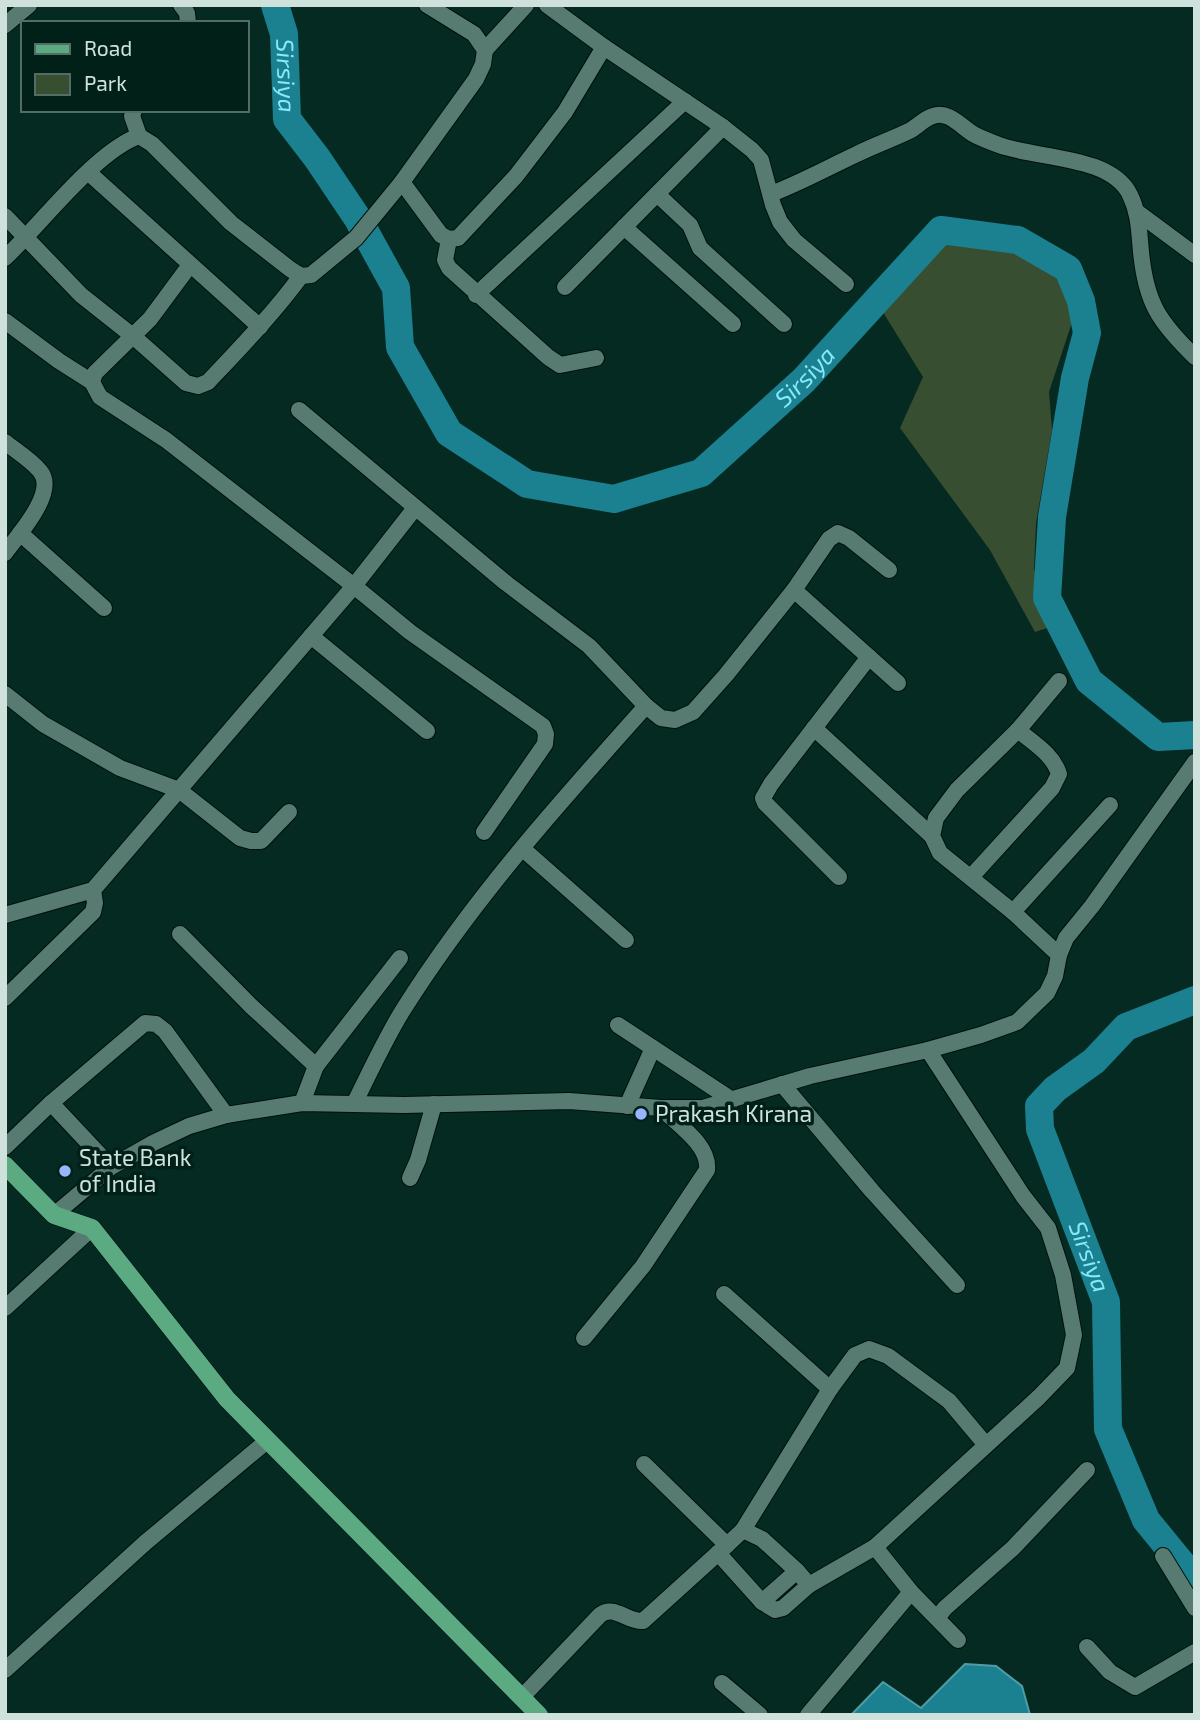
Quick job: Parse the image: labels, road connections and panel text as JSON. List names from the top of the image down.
{
  "water": ["Sirsiya"],
  "places": ["Prakash Kirana", "State Bank of India"],
  "legend": ["Road", "Park"]
}
